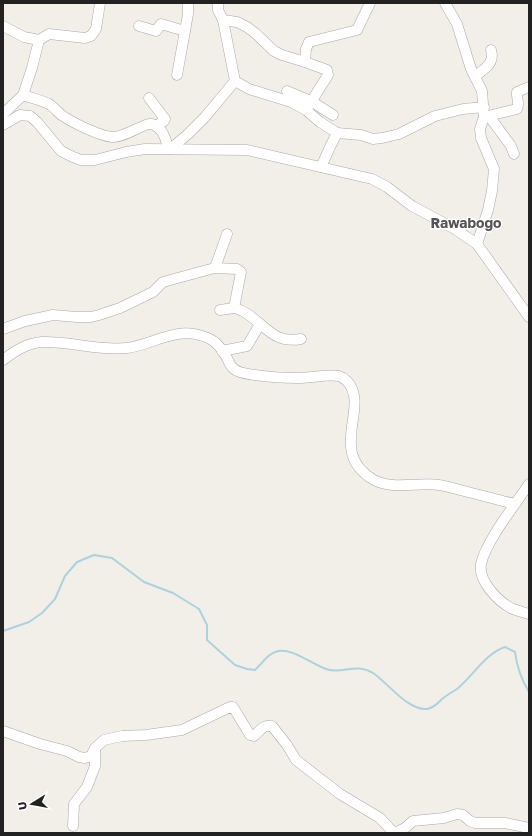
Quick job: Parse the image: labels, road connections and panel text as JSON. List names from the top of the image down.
{
  "districts": ["Rawabogo"],
  "north": "left"
}
